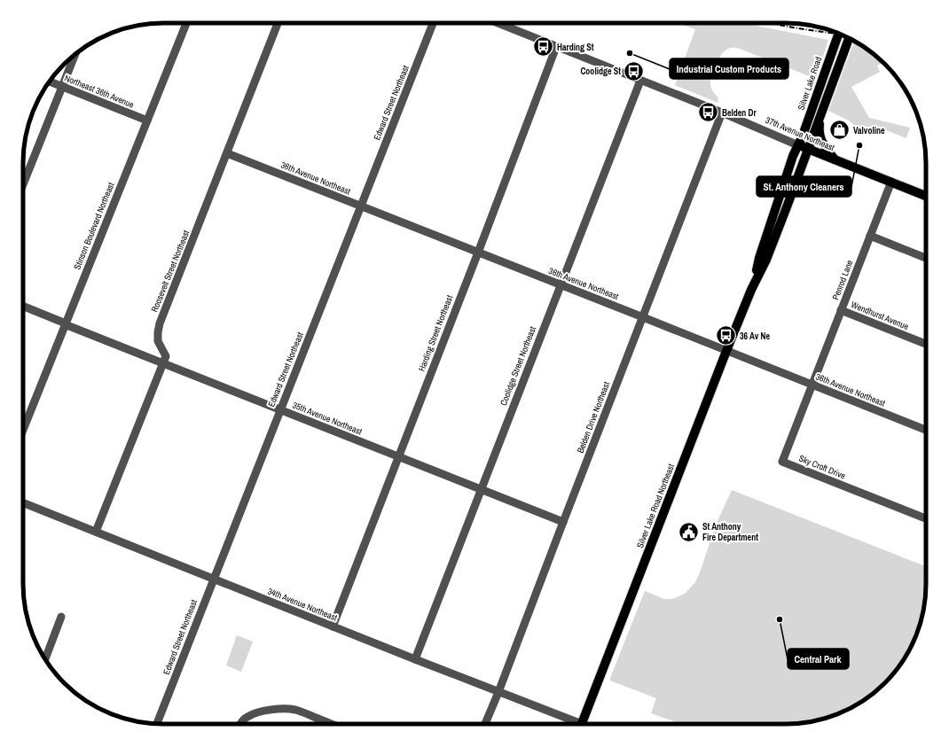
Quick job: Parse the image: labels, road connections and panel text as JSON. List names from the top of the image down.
{
  "streets": {
    "main road": ["Silver Lake Road", "37th Avenue Northeast", "Silver Lake Road Northeast"],
    "street": [
      "Northeast 36th Avenue",
      "Edward Street Northeast",
      "36th Avenue Northeast",
      "Stinson Boulevard Northeast",
      "Roosevelt Street Northeast",
      "Penrod Lane",
      "Wendhurst Avenue",
      "Harding Street Northeast",
      "Coolidge Street Northeast",
      "Belden Drive Northeast",
      "35th Avenue Northeast",
      "Sky Croft Drive",
      "34th Avenue Northeast"
    ]
  },
  "crossings": [
    ["Silver Lake Road", "37th Avenue Northeast"],
    ["Silver Lake Road", "Silver Lake Road Northeast"],
    ["Northeast 36th Avenue", "Stinson Boulevard Northeast"],
    ["Edward Street Northeast", "36th Avenue Northeast"],
    ["Edward Street Northeast", "35th Avenue Northeast"],
    ["Edward Street Northeast", "34th Avenue Northeast"],
    ["37th Avenue Northeast", "Penrod Lane"],
    ["37th Avenue Northeast", "Harding Street Northeast"],
    ["37th Avenue Northeast", "Coolidge Street Northeast"],
    ["37th Avenue Northeast", "Belden Drive Northeast"],
    ["37th Avenue Northeast", "Silver Lake Road Northeast"],
    ["36th Avenue Northeast", "Roosevelt Street Northeast"],
    ["36th Avenue Northeast", "Penrod Lane"],
    ["36th Avenue Northeast", "Harding Street Northeast"],
    ["36th Avenue Northeast", "Coolidge Street Northeast"],
    ["36th Avenue Northeast", "Belden Drive Northeast"],
    ["36th Avenue Northeast", "Sky Croft Drive"],
    ["36th Avenue Northeast", "Silver Lake Road Northeast"],
    ["Stinson Boulevard Northeast", "35th Avenue Northeast"],
    ["Roosevelt Street Northeast", "35th Avenue Northeast"],
    ["Roosevelt Street Northeast", "34th Avenue Northeast"],
    ["Penrod Lane", "Wendhurst Avenue"],
    ["Penrod Lane", "Sky Croft Drive"],
    ["Harding Street Northeast", "35th Avenue Northeast"],
    ["Harding Street Northeast", "34th Avenue Northeast"],
    ["Coolidge Street Northeast", "35th Avenue Northeast"],
    ["Coolidge Street Northeast", "34th Avenue Northeast"],
    ["Belden Drive Northeast", "35th Avenue Northeast"],
    ["Belden Drive Northeast", "34th Avenue Northeast"]
  ],
  "places": {
    "bus stop": [
      "Harding St",
      "Coolidge St",
      "Belden Dr",
      "36 Av Ne"
    ],
    "other": ["Industrial Custom Products", "St. Anthony Cleaners", "Central Park"],
    "shop": ["Valvoline"],
    "public building": ["St Anthony Fire Department"]
  }
}
